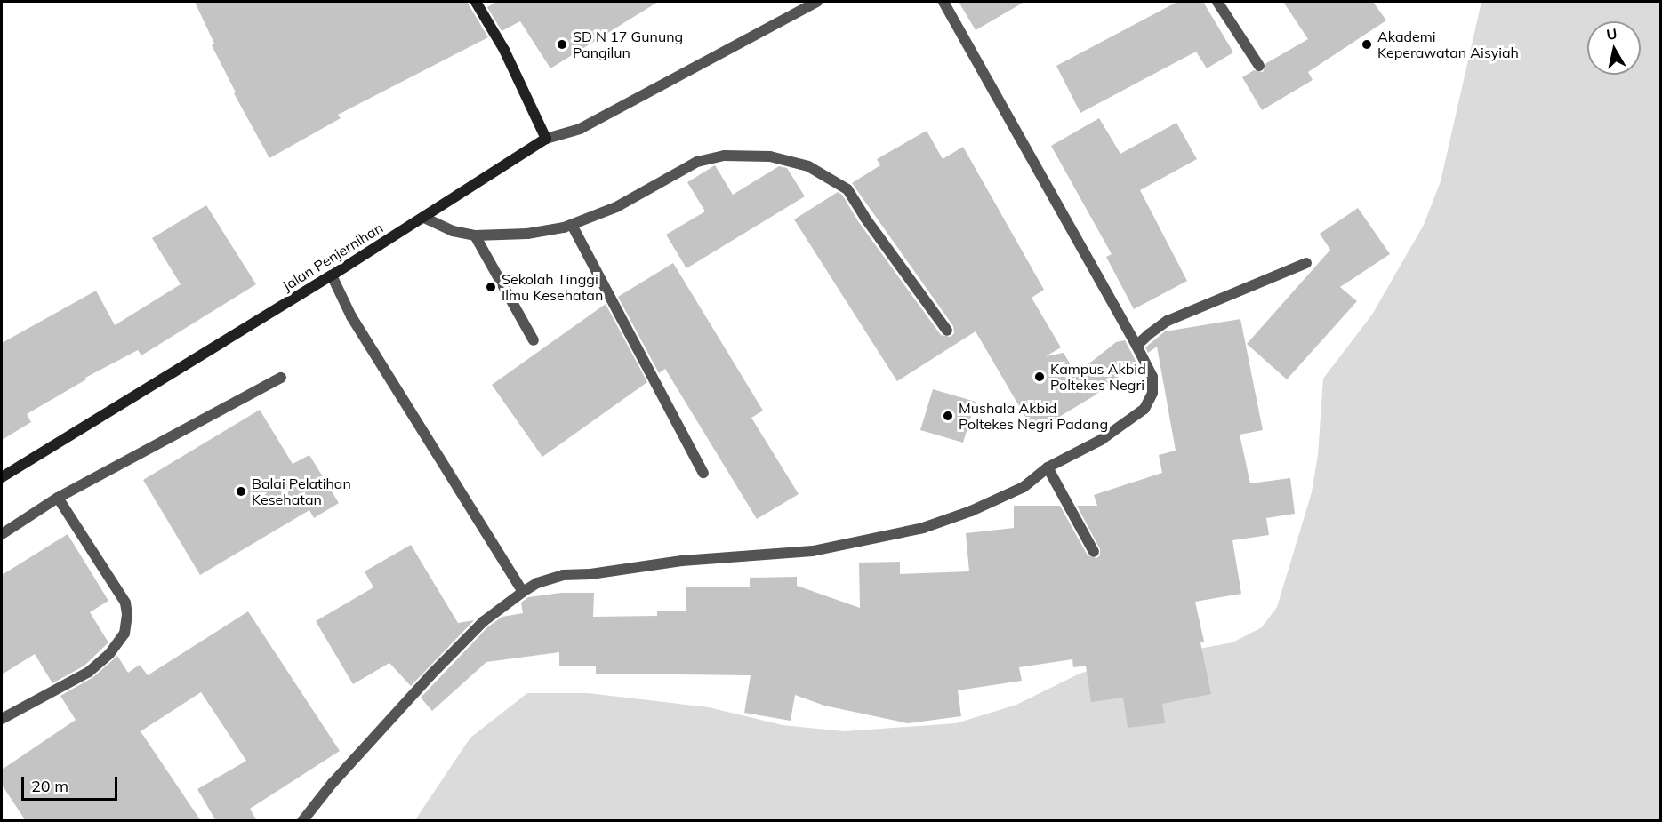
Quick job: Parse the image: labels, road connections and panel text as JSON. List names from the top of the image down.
{
  "streets": {
    "street": ["Jalan Penjernihan"]
  },
  "places": [
    "SD N 17 Gunung Pangilun",
    "Akademi Keperawatan Aisyiah",
    "Sekolah Tinggi Ilmu Kesehatan",
    "Kampus Akbid Poltekes Negri",
    "Mushala Akbid Poltekes Negri Padang",
    "Balai Pelatihan Kesehatan"
  ],
  "scale_bar": "20 m",
  "north": "top"
}
